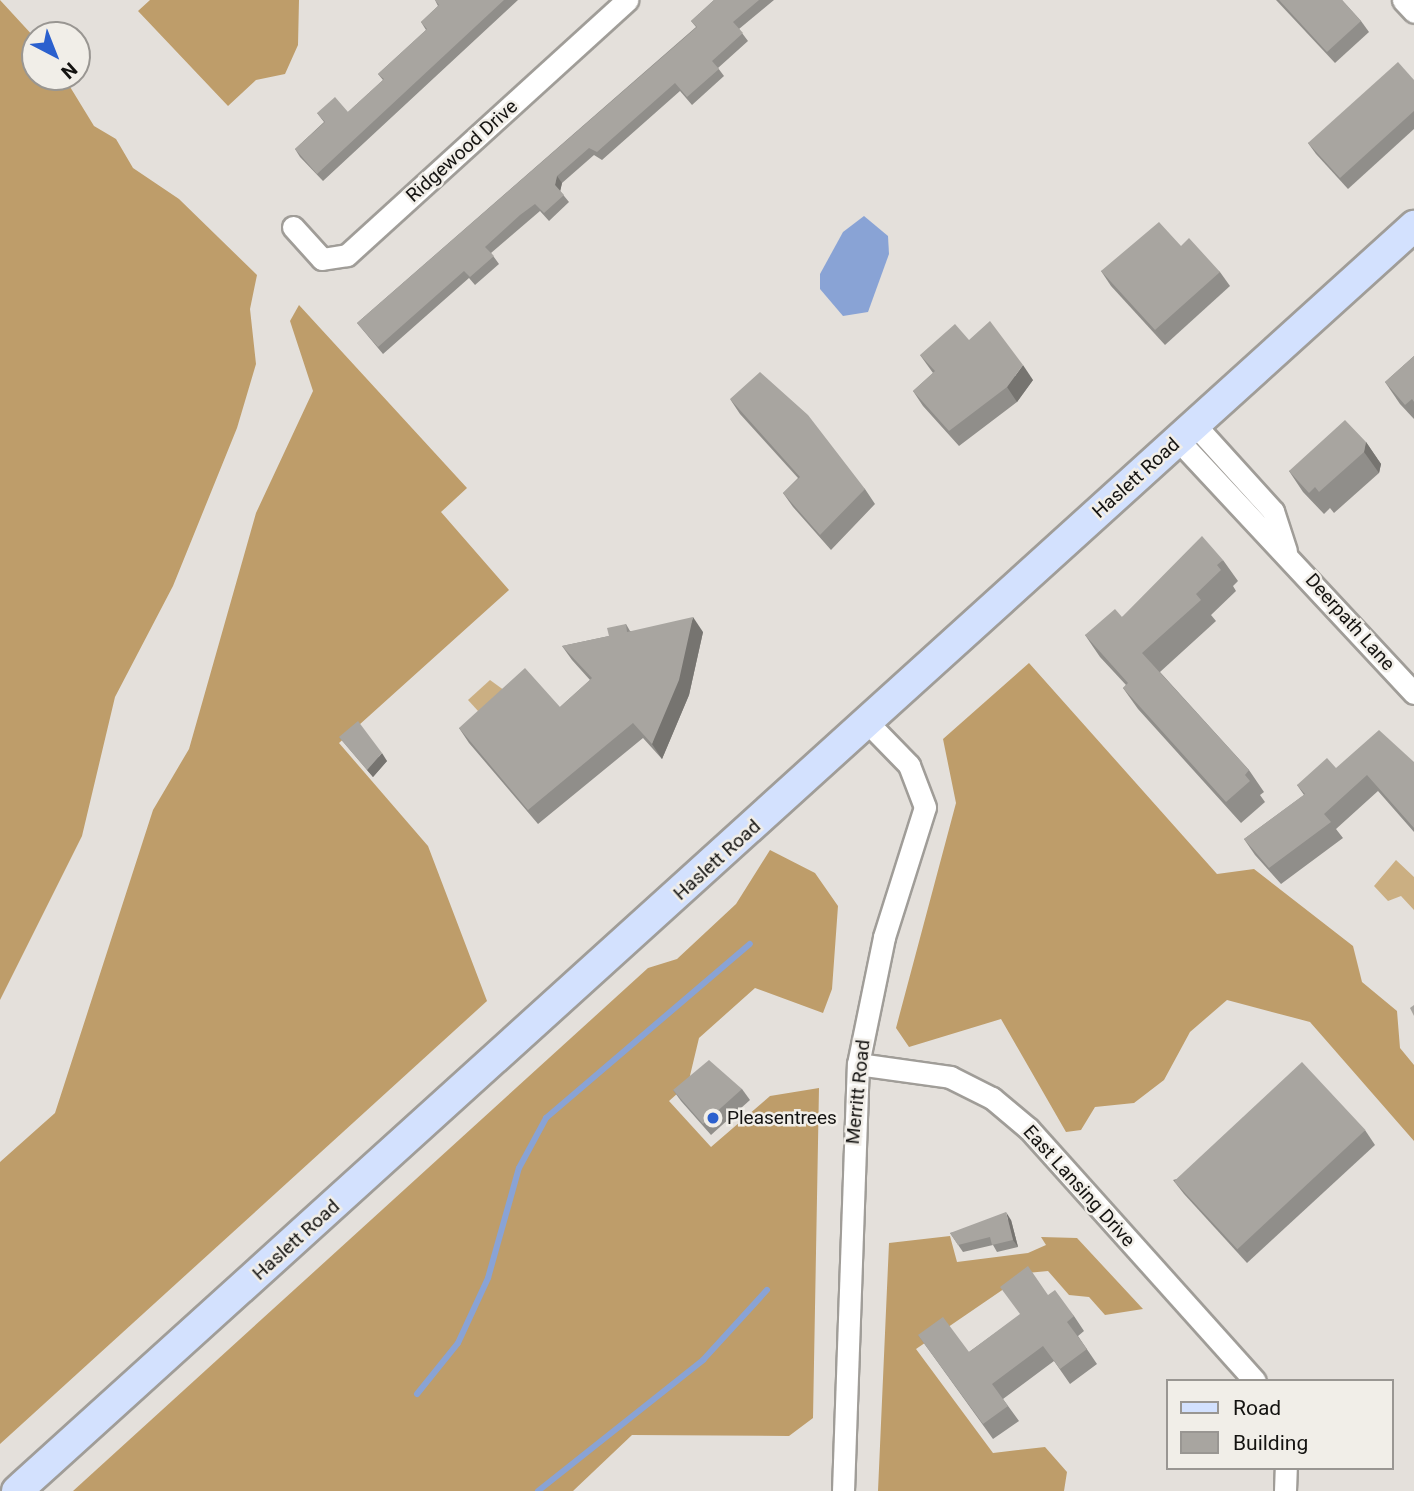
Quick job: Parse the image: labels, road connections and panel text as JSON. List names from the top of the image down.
{
  "streets": {
    "main road": ["Haslett Road"],
    "street": [
      "Ridgewood Drive",
      "Deerpath Lane",
      "Merritt Road",
      "East Lansing Drive"
    ]
  },
  "crossings": [
    ["Haslett Road", "Deerpath Lane"],
    ["Haslett Road", "Merritt Road"],
    ["Merritt Road", "East Lansing Drive"]
  ],
  "places": ["Pleasentrees"],
  "legend": ["Road", "Building"],
  "north": "bottom right"
}
